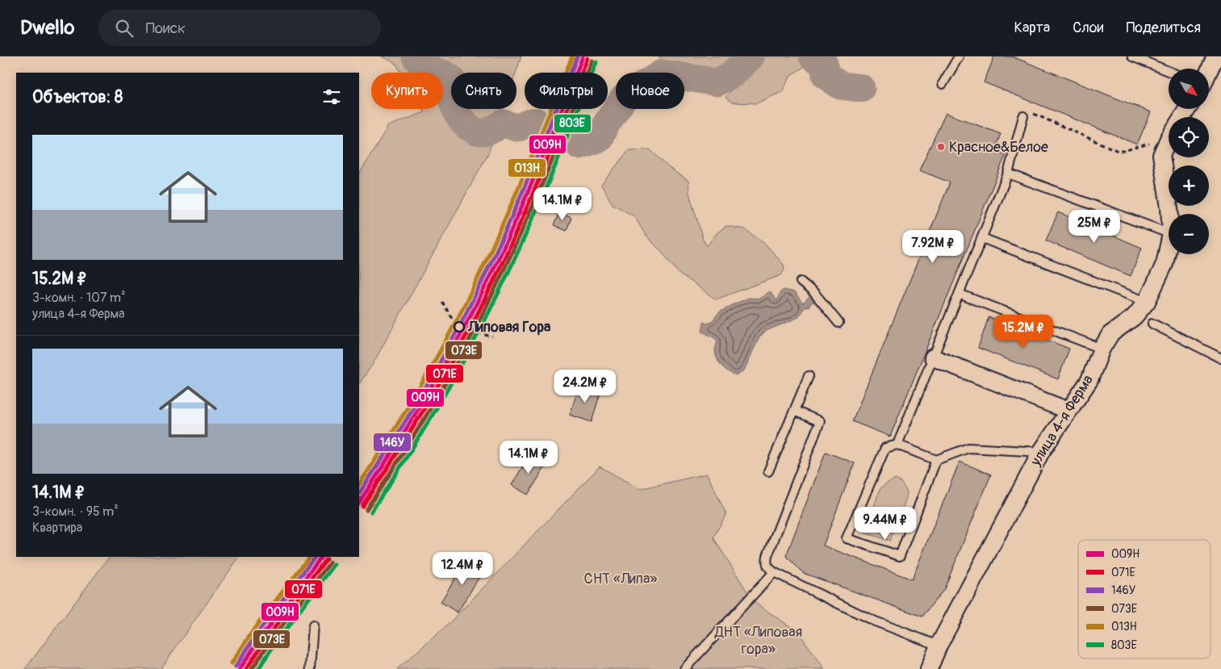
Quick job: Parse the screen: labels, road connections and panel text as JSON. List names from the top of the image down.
{
  "streets": {
    "street": ["улица 4-я Ферма"]
  },
  "parks": ["СНТ «Липа»", "ДНТ «Липовая гора»"],
  "places": ["Красное&Белое", "Липовая Гора"],
  "lines": [
    "transit line 009Н",
    "transit line 146У",
    "transit line 013Н",
    "transit line 071Е",
    "transit line 073Е",
    "transit line 803Е"
  ],
  "legend": [
    "009Н",
    "071Е",
    "146У",
    "073Е",
    "013Н",
    "803Е"
  ],
  "north": "bottom right",
  "page": {
    "header": "Dwello",
    "search": "Поиск",
    "nav": ["Карта", "Слои", "Поделиться"],
    "map_buttons": ["+", "−"],
    "chip": [
      "Купить",
      "Снять",
      "Фильтры",
      "Новое"
    ],
    "heading": "Объектов: 8",
    "list": [
      {
        "name": "15.2M ₽",
        "note": "3-комн. · 107 m² · улица 4-я Ферма"
      },
      {
        "name": "14.1M ₽",
        "note": "3-комн. · 95 m² · Квартира"
      }
    ],
    "price": [
      "14.1M ₽",
      "25M ₽",
      "7.92M ₽",
      "15.2M ₽",
      "24.2M ₽",
      "14.1M ₽",
      "9.44M ₽",
      "12.4M ₽"
    ]
  }
}
